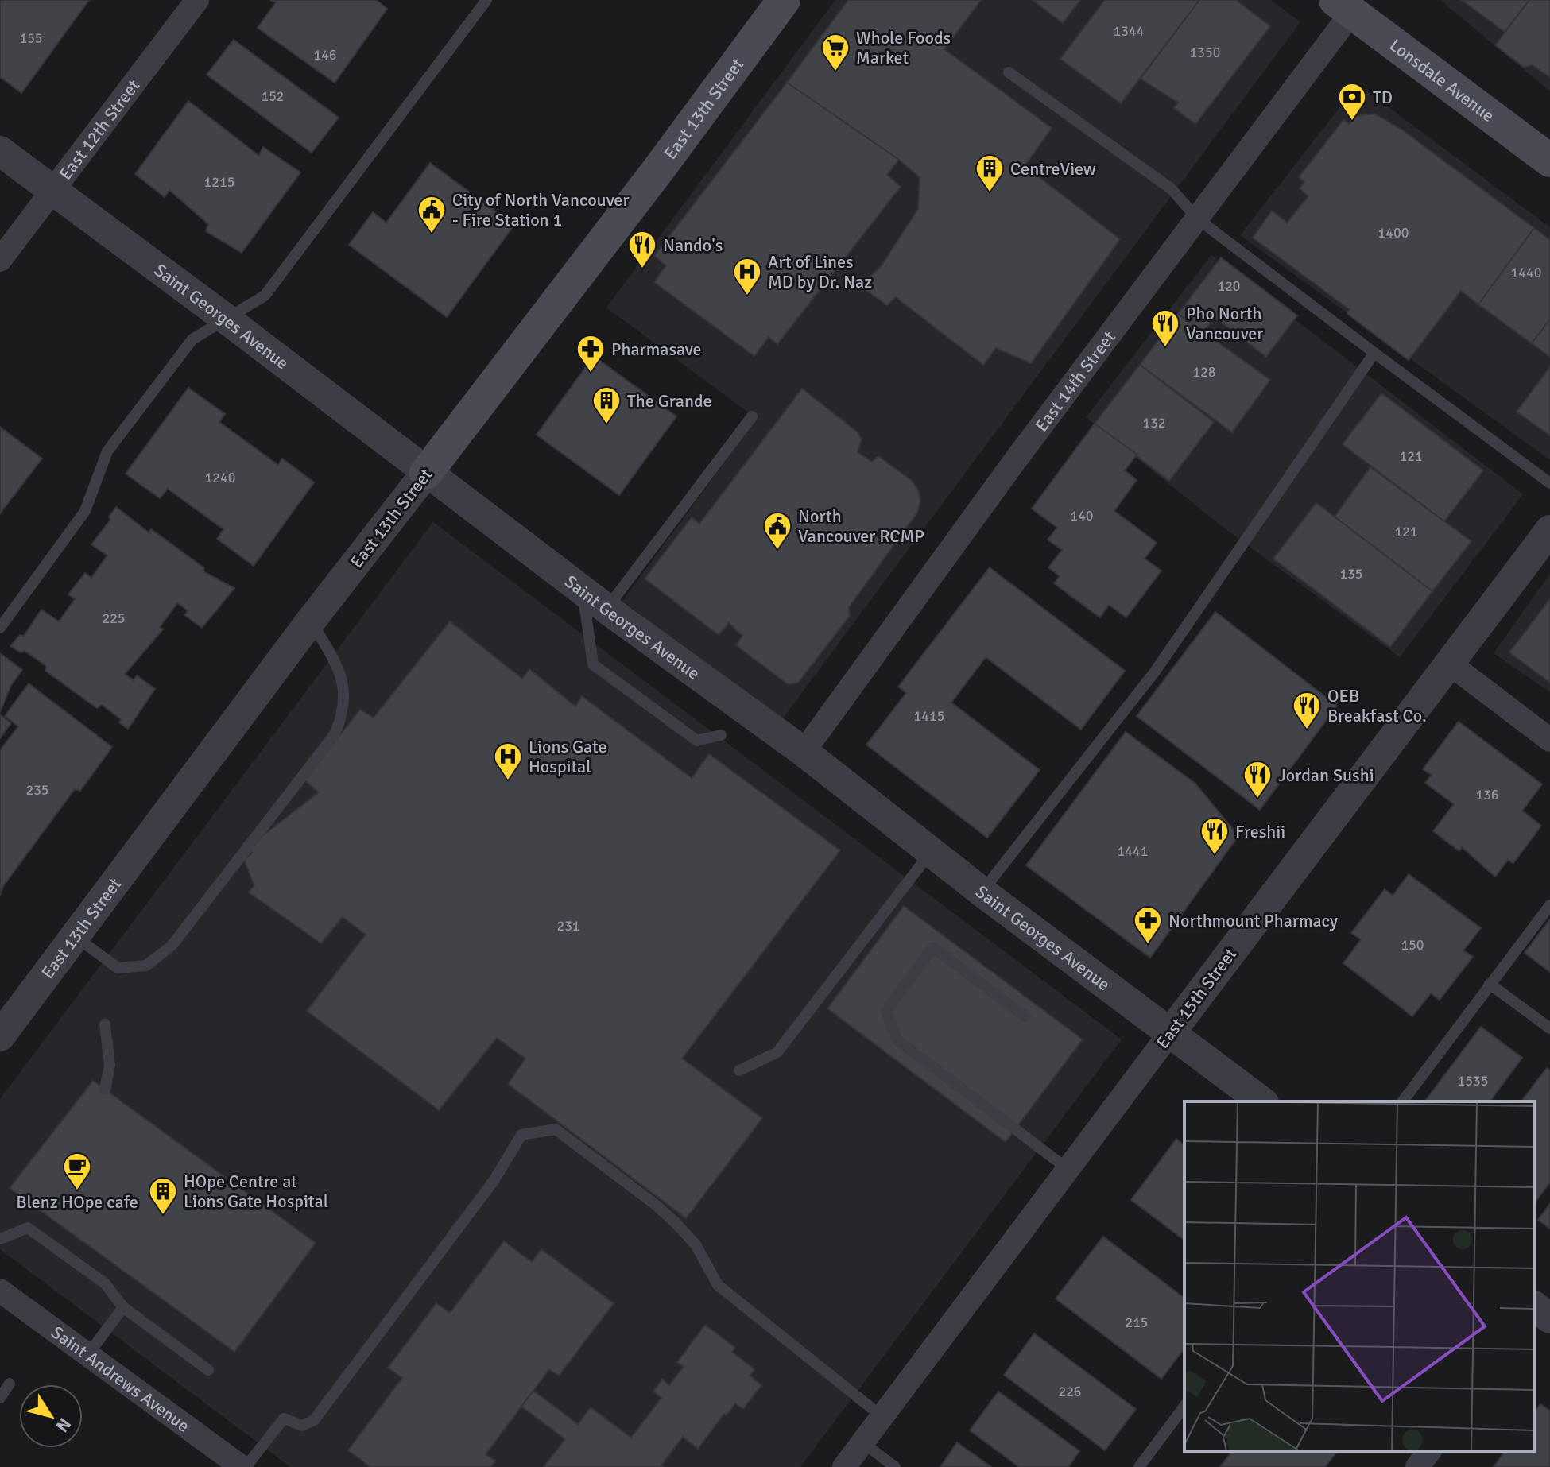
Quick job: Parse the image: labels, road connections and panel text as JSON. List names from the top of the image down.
{
  "streets": {
    "main road": ["Lonsdale Avenue", "East 13th Street"],
    "street": [
      "East 12th Street",
      "Saint Georges Avenue",
      "East 14th Street",
      "East 15th Street",
      "Saint Andrews Avenue"
    ]
  },
  "crossings": [
    ["Lonsdale Avenue", "East 14th Street"],
    ["East 13th Street", "Saint Georges Avenue"],
    ["East 12th Street", "Saint Georges Avenue"],
    ["Saint Georges Avenue", "East 14th Street"],
    ["Saint Georges Avenue", "East 15th Street"]
  ],
  "places": {
    "supermarket": ["Whole Foods Market"],
    "bank": ["TD"],
    "building": ["CentreView", "The Grande", "HOpe Centre at Lions Gate Hospital"],
    "public building": ["City of North Vancouver - Fire Station 1", "North Vancouver RCMP"],
    "restaurant": [
      "Nando's",
      "Pho North Vancouver",
      "OEB Breakfast Co.",
      "Jordan Sushi",
      "Freshii"
    ],
    "hospital": ["Art of Lines MD by Dr. Naz", "Lions Gate Hospital"],
    "pharmacy": ["Pharmasave", "Northmount Pharmacy"],
    "cafe": ["Blenz HOpe cafe"]
  },
  "house_numbers": [
    "1344",
    "155",
    "1350",
    "146",
    "152",
    "1215",
    "1400",
    "1440",
    "120",
    "128",
    "132",
    "121",
    "1240",
    "140",
    "121",
    "135",
    "225",
    "1415",
    "235",
    "136",
    "1441",
    "231",
    "150",
    "1535",
    "215",
    "226"
  ],
  "north": "bottom right"
}
